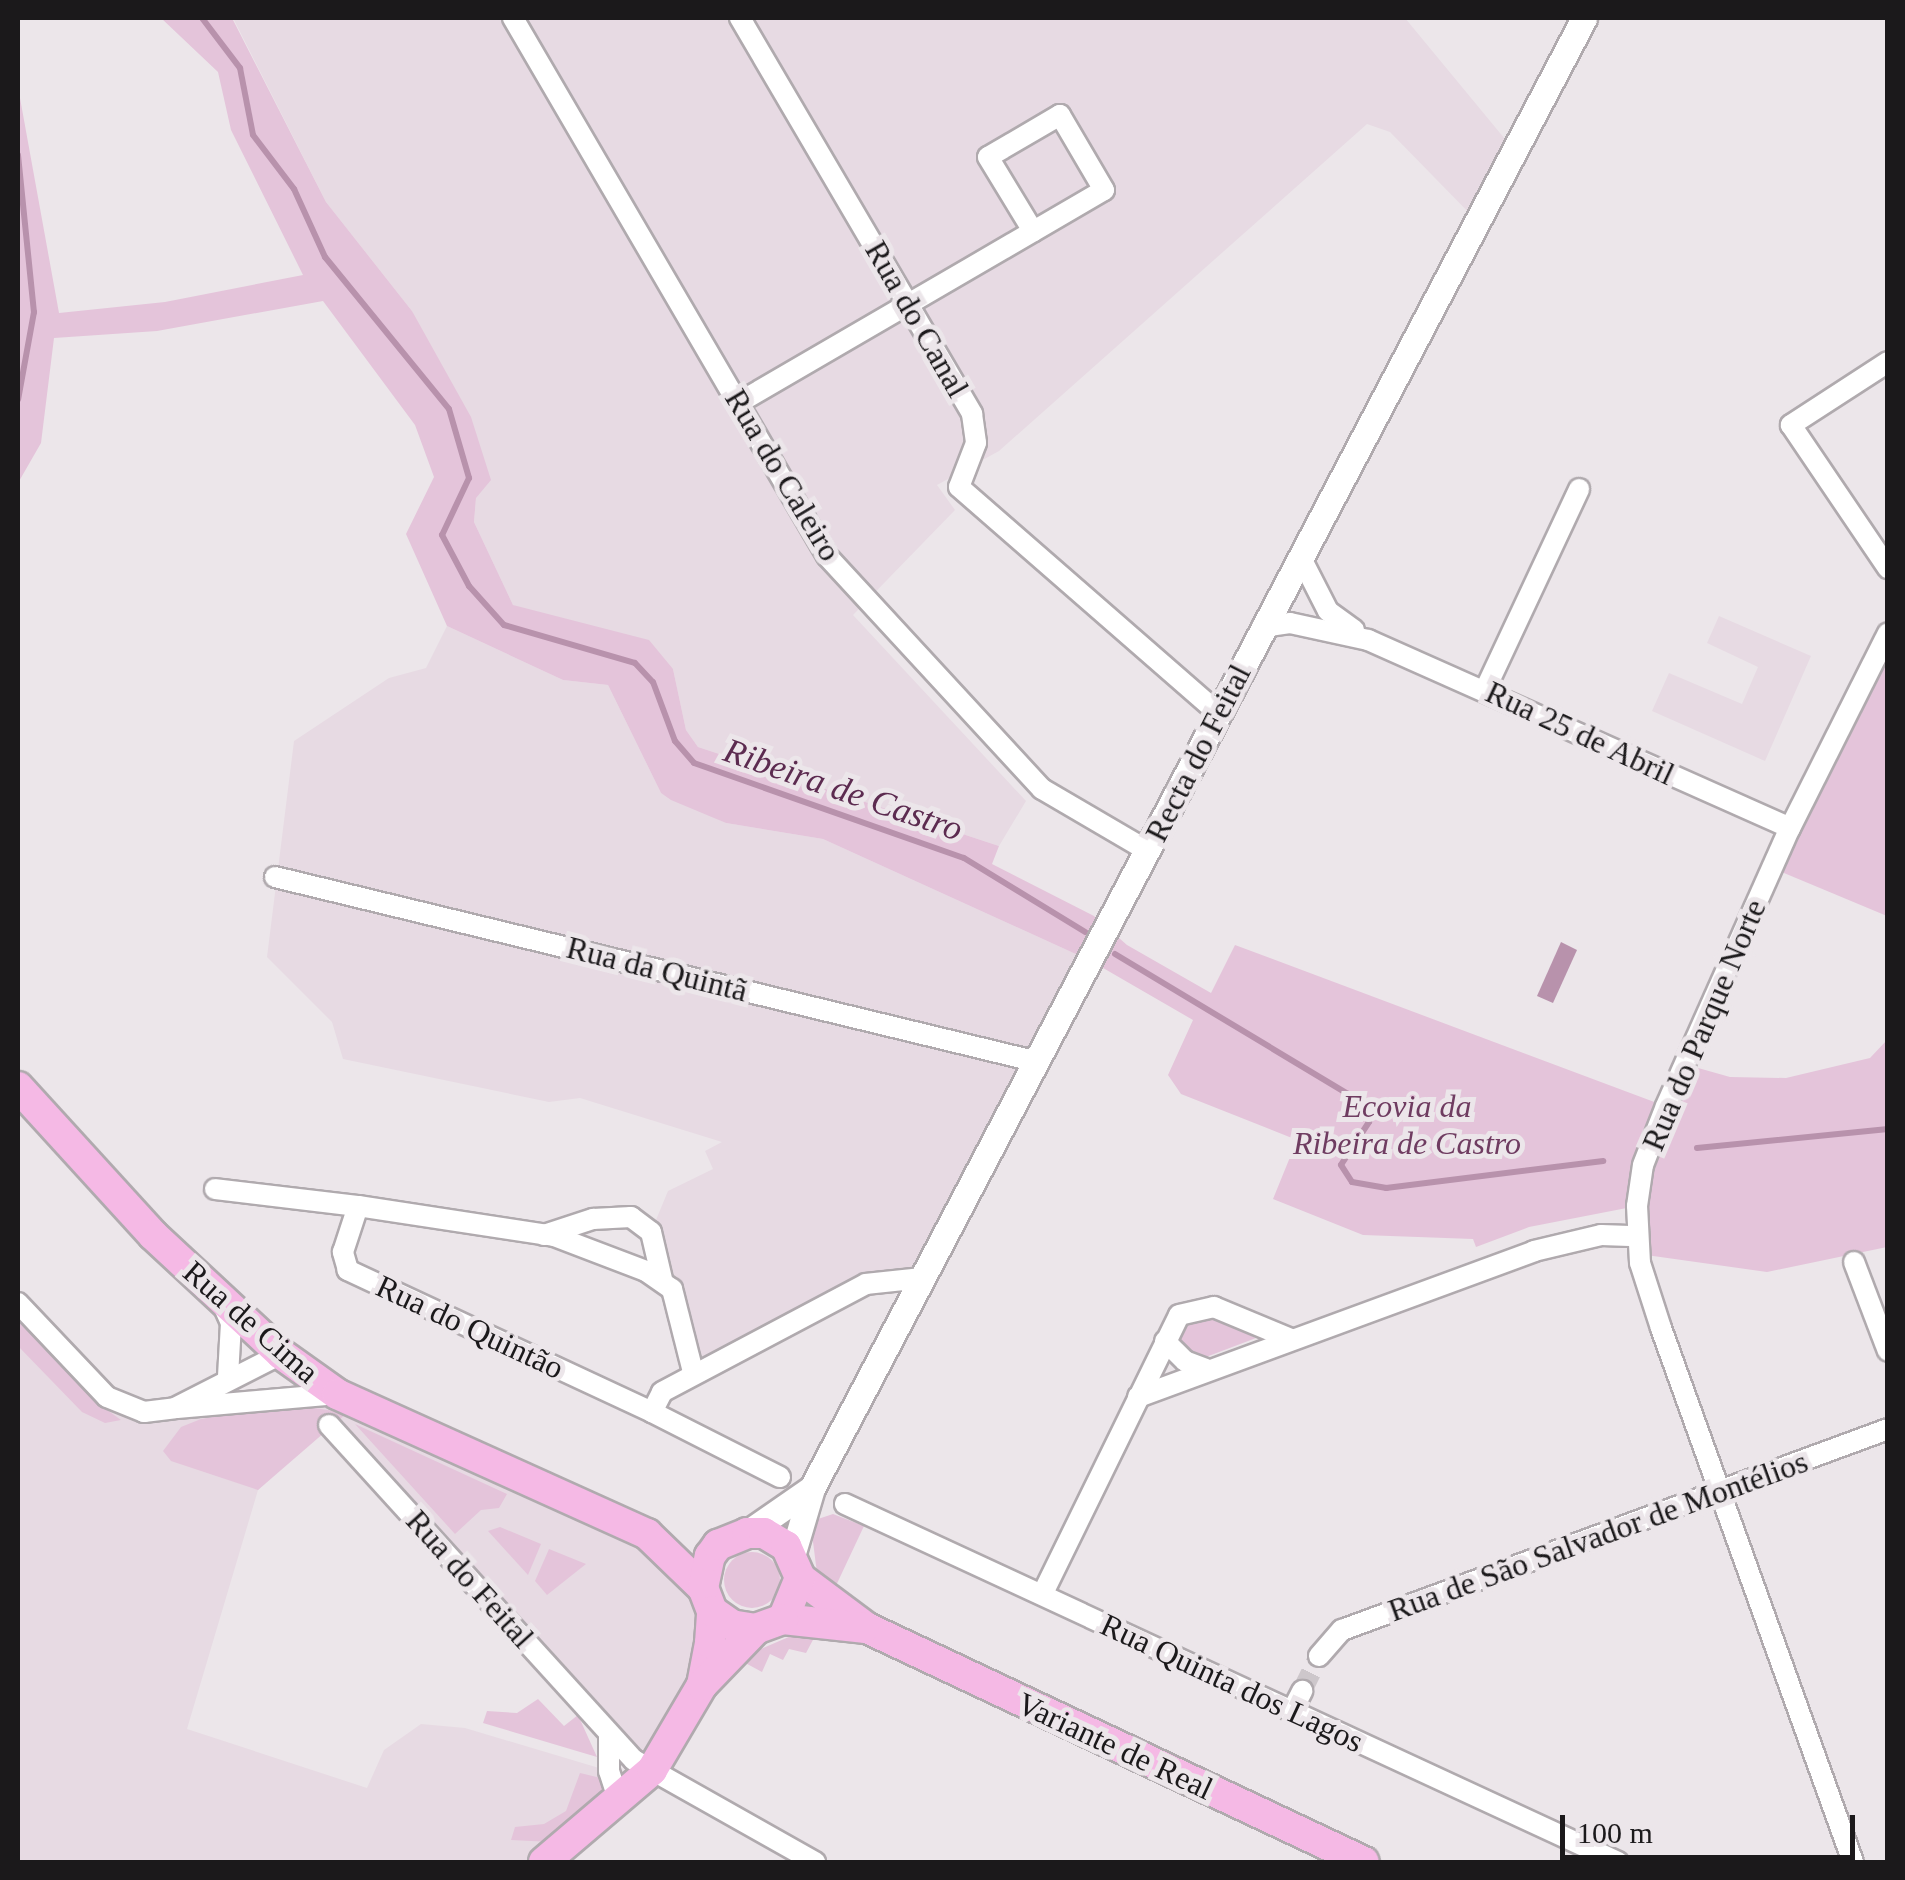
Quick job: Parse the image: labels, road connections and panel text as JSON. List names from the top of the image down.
{
  "streets": {
    "main road": ["Recta do Feital", "Rua de Cima", "Variante de Real"],
    "street": [
      "Rua do Canal",
      "Rua do Caleiro",
      "Rua 25 de Abril",
      "Rua da Quintã",
      "Rua do Parque Norte",
      "Rua do Quintão",
      "Rua de São Salvador de Montélios",
      "Rua do Feital",
      "Rua Quinta dos Lagos"
    ]
  },
  "crossings": [
    ["Rua do Canal", "Recta do Feital"],
    ["Rua do Caleiro", "Recta do Feital"],
    ["Rua 25 de Abril", "Recta do Feital"],
    ["Rua 25 de Abril", "Rua do Parque Norte"],
    ["Recta do Feital", "Rua da Quintã"],
    ["Recta do Feital", "Rua de Cima"],
    ["Recta do Feital", "Rua do Feital"],
    ["Recta do Feital", "Variante de Real"],
    ["Rua do Parque Norte", "Rua de São Salvador de Montélios"],
    ["Rua de Cima", "Variante de Real"]
  ],
  "water": ["Ribeira de Castro"],
  "parks": ["Ecovia da Ribeira de Castro"],
  "scale_bar": "100 m"
}
